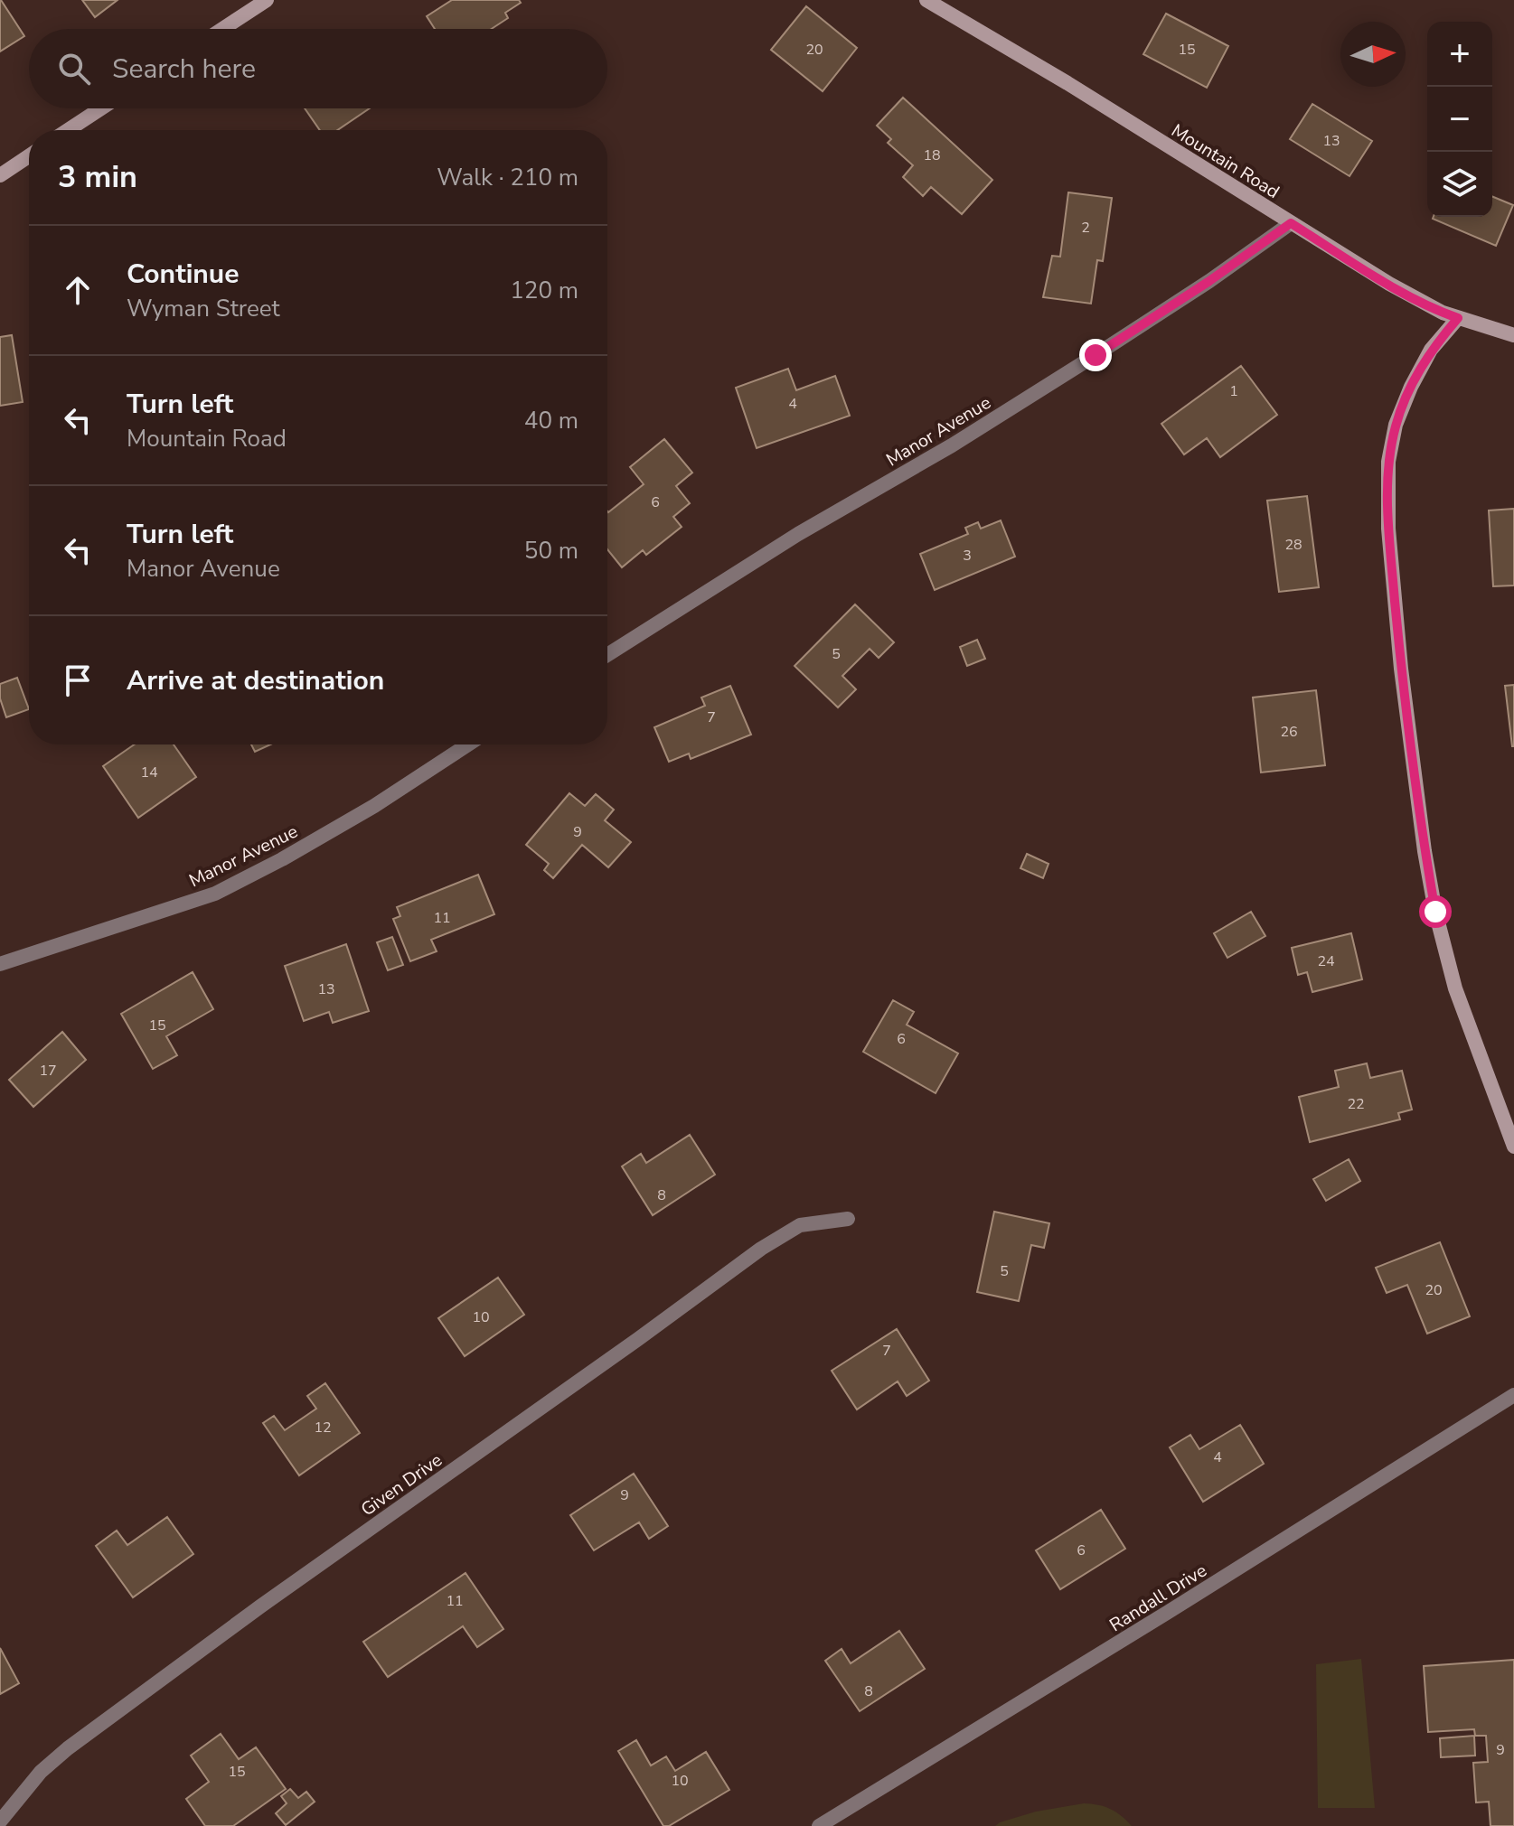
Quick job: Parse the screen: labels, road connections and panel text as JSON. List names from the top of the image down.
{
  "streets": {
    "street": [
      "Mountain Road",
      "Manor Avenue",
      "Given Drive",
      "Randall Drive"
    ]
  },
  "crossings": [
    ["Mountain Road", "Manor Avenue"]
  ],
  "house_numbers": [
    "20",
    "15",
    "13",
    "18",
    "2",
    "1",
    "4",
    "6",
    "28",
    "3",
    "5",
    "7",
    "26",
    "14",
    "9",
    "11",
    "24",
    "13",
    "15",
    "6",
    "17",
    "22",
    "8",
    "5",
    "20",
    "10",
    "7",
    "12",
    "4",
    "9",
    "6",
    "11",
    "8",
    "9",
    "15",
    "10"
  ],
  "north": "right",
  "page": {
    "map_buttons": ["+", "−"],
    "search": "Search here",
    "heading": ["3 min", "Walk · 210 m"],
    "list": [
      ["Continue", "Wyman Street", "120 m"],
      ["Turn left", "Mountain Road", "40 m"],
      ["Turn left", "Manor Avenue", "50 m"],
      "Arrive at destination"
    ]
  }
}
